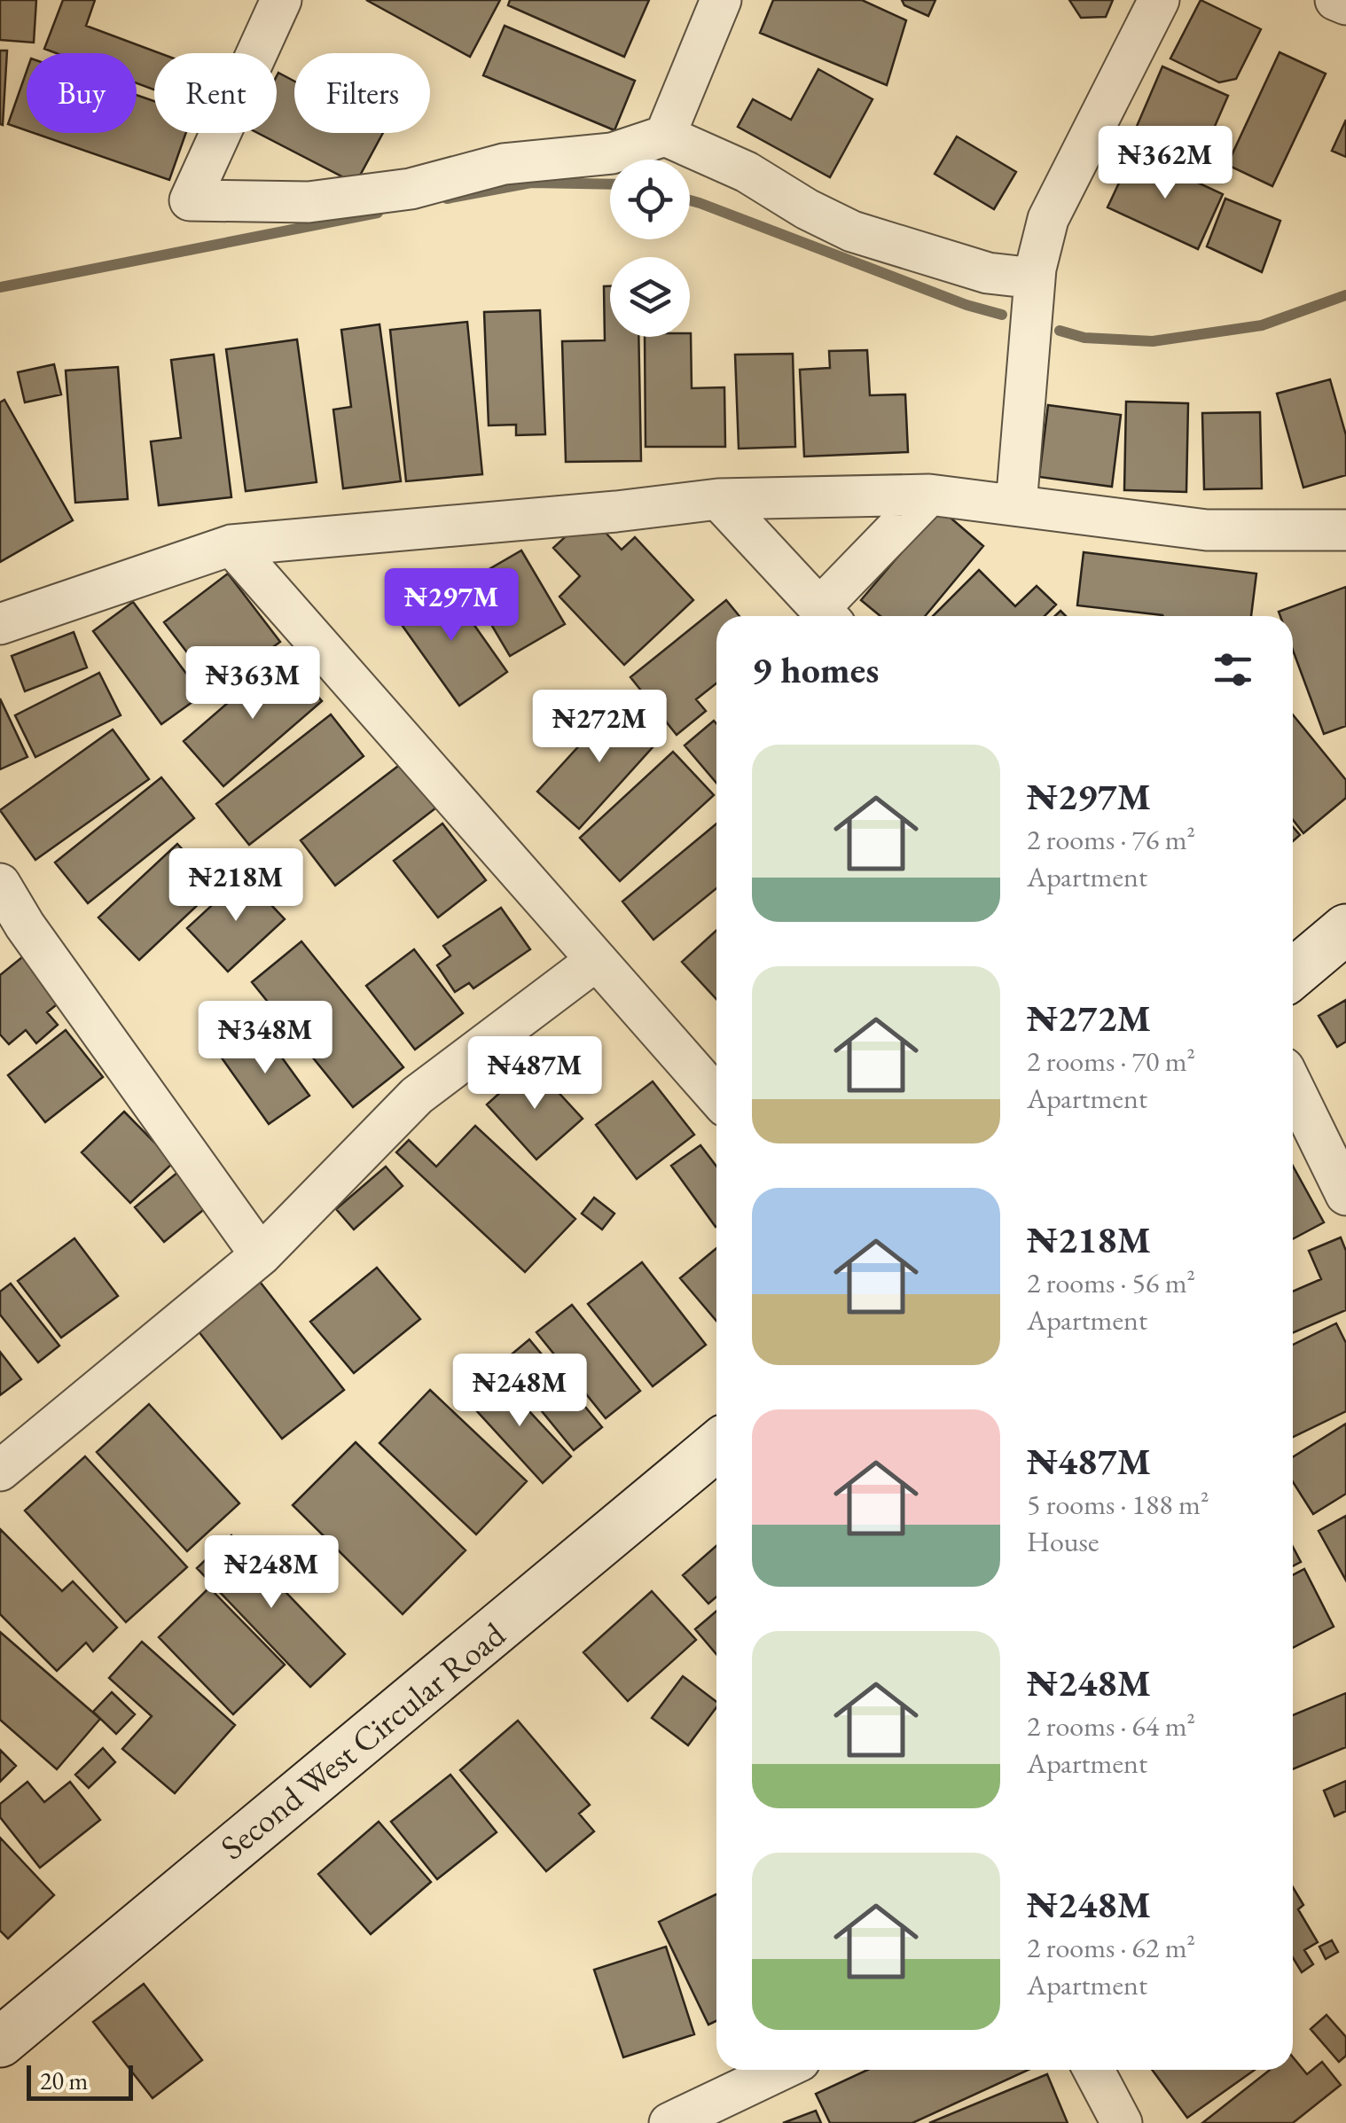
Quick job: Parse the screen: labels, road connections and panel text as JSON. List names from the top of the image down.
{
  "streets": {
    "street": ["Second West Circular Road"]
  },
  "scale_bar": "20 m",
  "page": {
    "chip": ["Buy", "Rent", "Filters"],
    "price": [
      "₦362M",
      "₦297M",
      "₦363M",
      "₦272M",
      "₦218M",
      "₦348M",
      "₦487M",
      "₦248M",
      "₦248M"
    ],
    "heading": "9 homes",
    "list": [
      {
        "name": "₦297M",
        "note": "2 rooms · 76 m² · Apartment"
      },
      {
        "name": "₦272M",
        "note": "2 rooms · 70 m² · Apartment"
      },
      {
        "name": "₦218M",
        "note": "2 rooms · 56 m² · Apartment"
      },
      {
        "name": "₦487M",
        "note": "5 rooms · 188 m² · House"
      },
      {
        "name": "₦248M",
        "note": "2 rooms · 64 m² · Apartment"
      },
      {
        "name": "₦248M",
        "note": "2 rooms · 62 m² · Apartment"
      }
    ],
    "scale": "20 m"
  }
}
